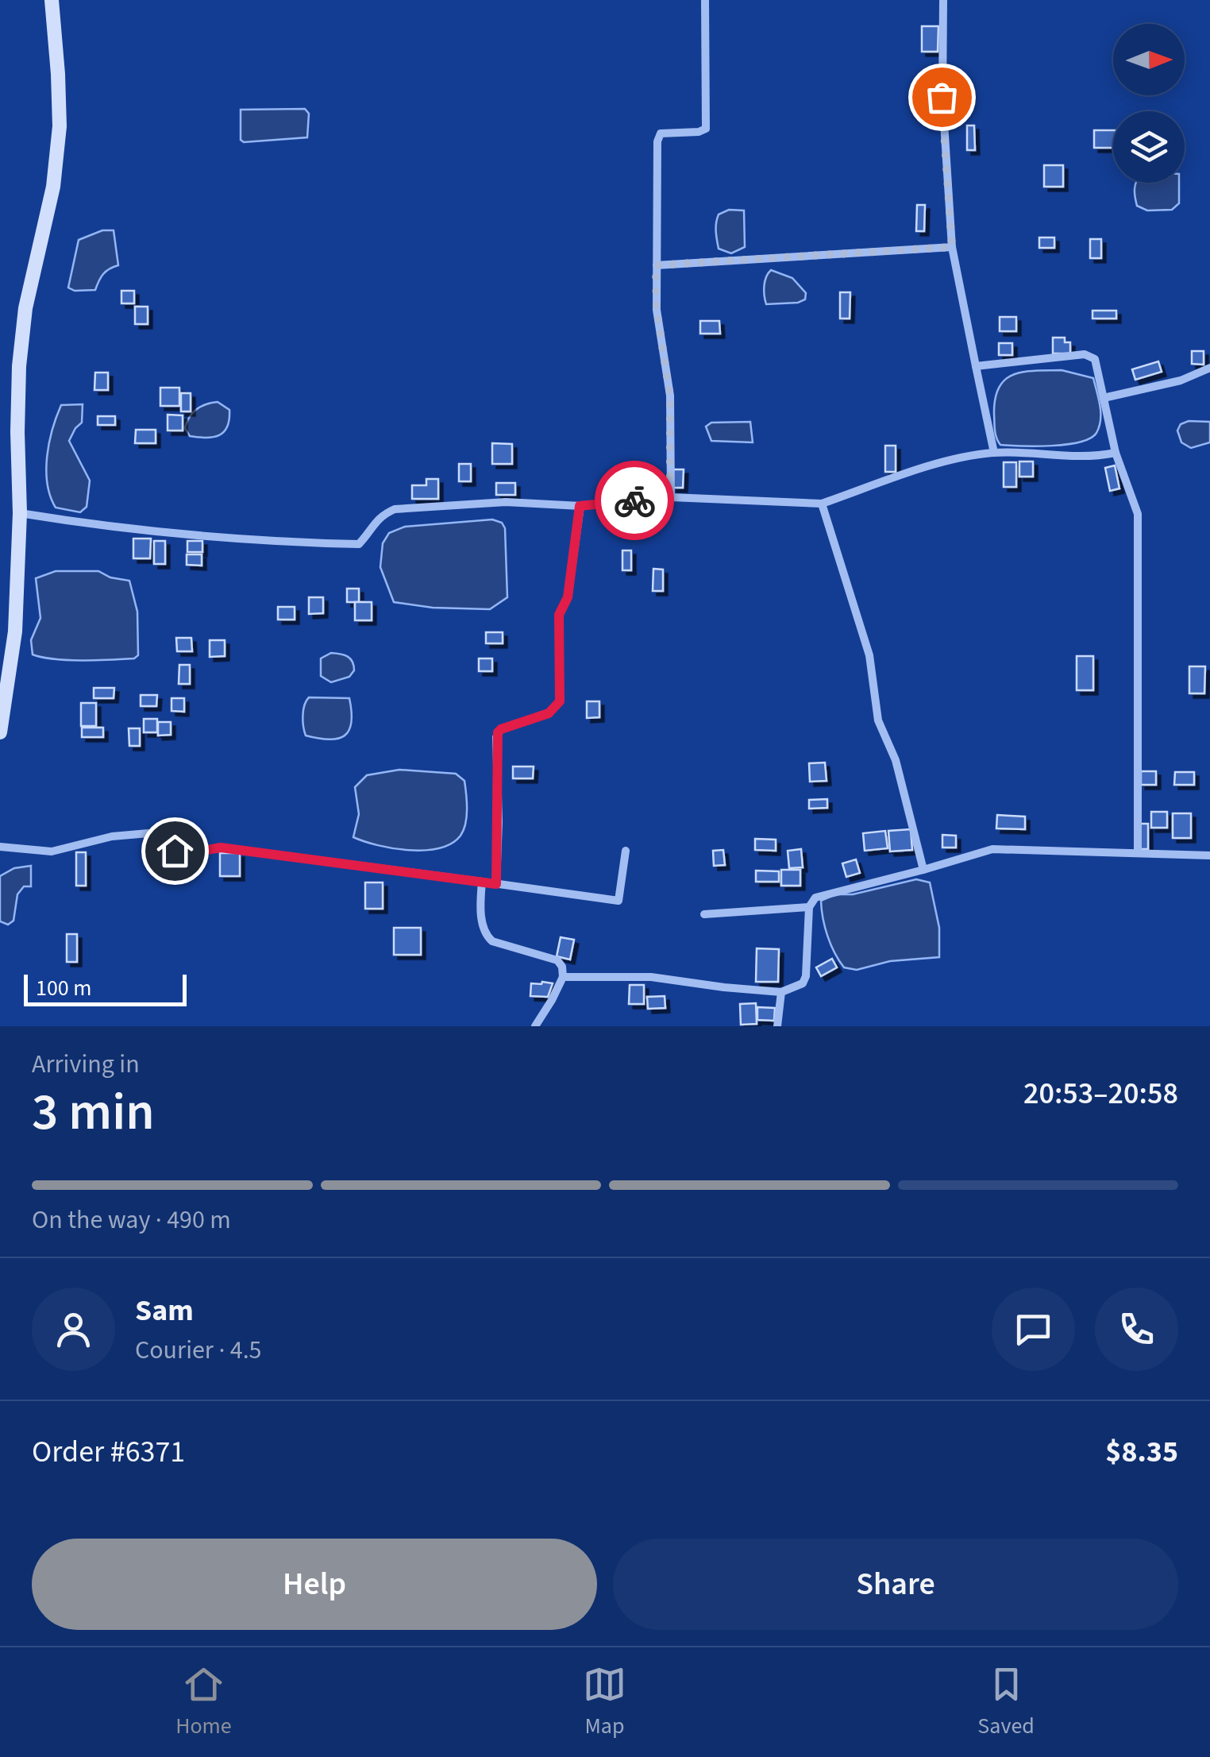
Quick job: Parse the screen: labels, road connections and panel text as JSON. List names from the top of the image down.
{
  "scale_bar": "100 m",
  "north": "right",
  "page": {
    "scale": "100 m",
    "heading": ["3 min", "Arriving in", "20:53–20:58"],
    "panel": [
      "Sam",
      "Courier · 4.5",
      "Order #6371",
      "$8.35"
    ],
    "bar": "On the way · 490 m",
    "buttons": ["Help", "Share"],
    "tabs": ["Home", "Map", "Saved"]
  }
}
